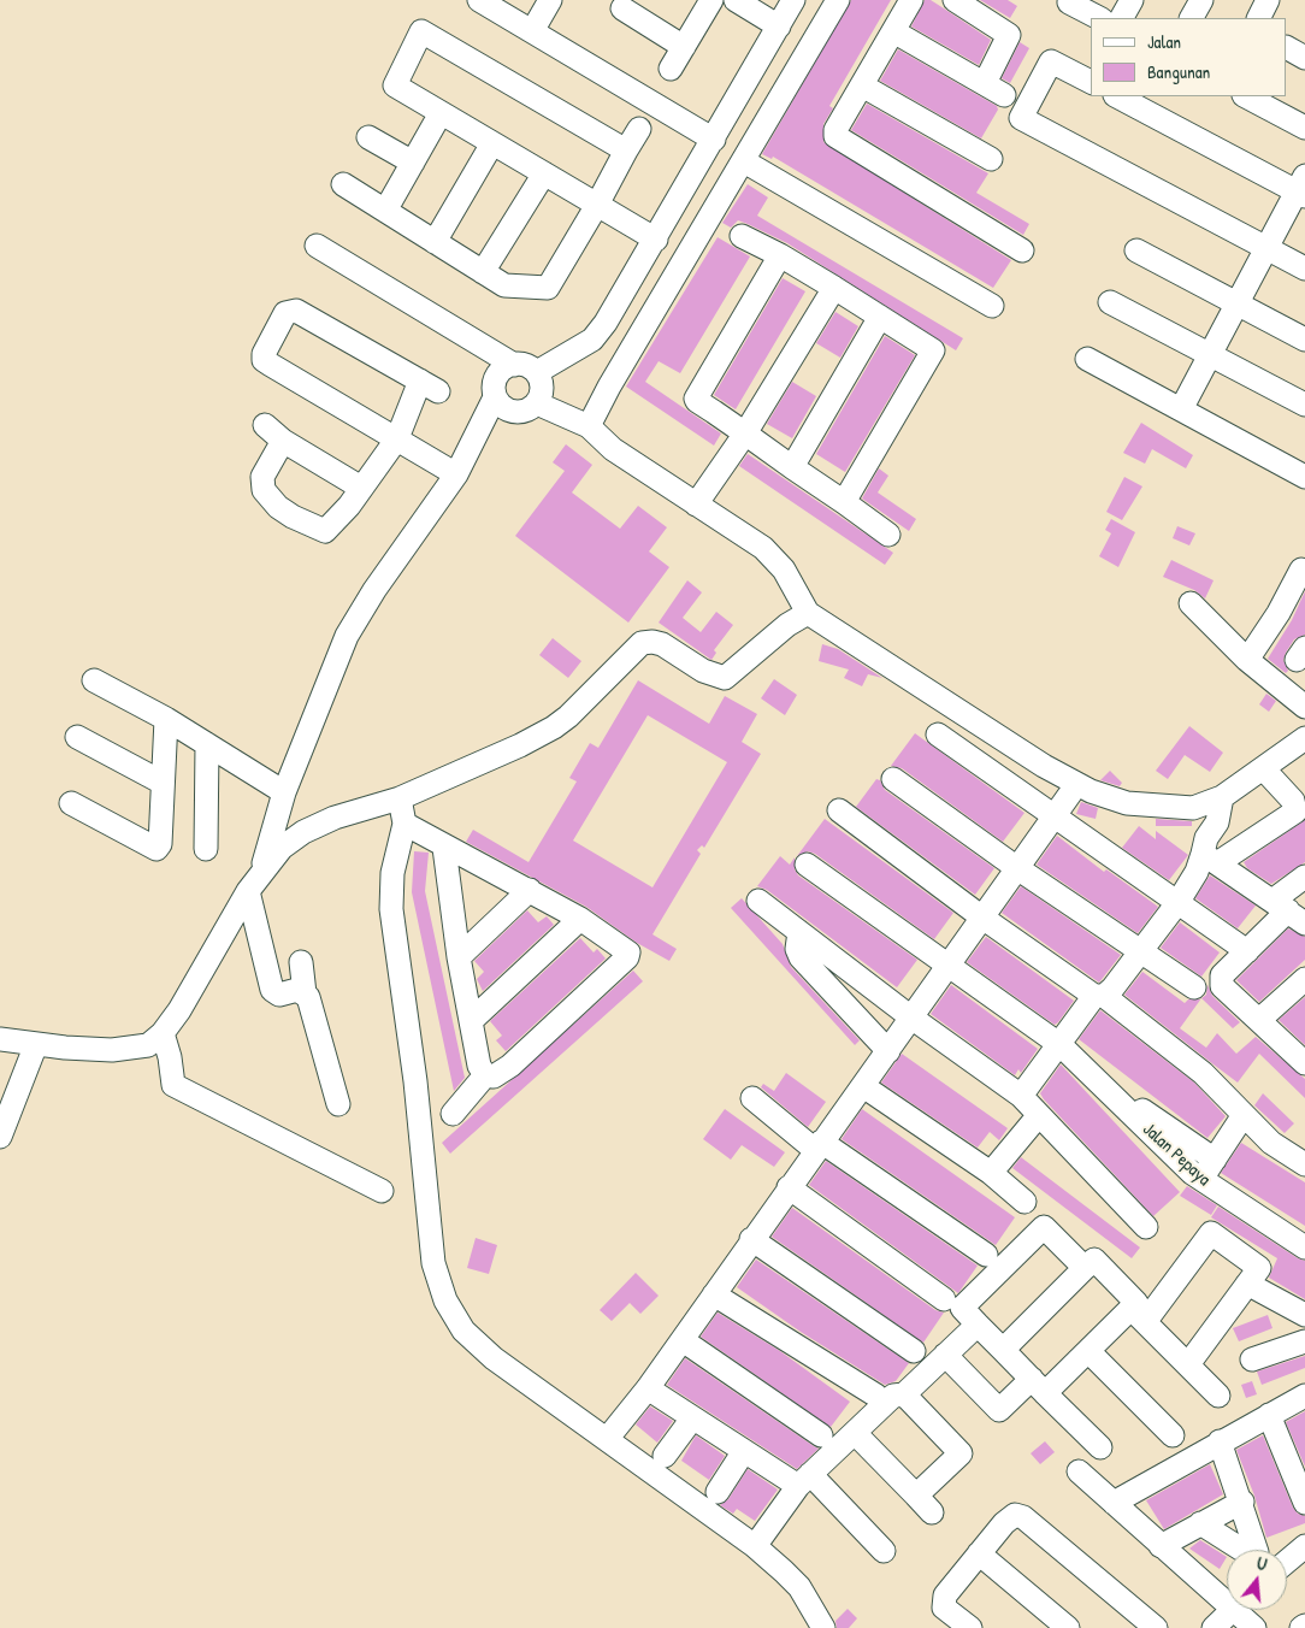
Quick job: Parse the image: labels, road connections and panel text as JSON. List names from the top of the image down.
{
  "streets": {
    "street": ["Jalan Pepaya"]
  },
  "legend": ["Jalan", "Bangunan"],
  "north": "top"
}
